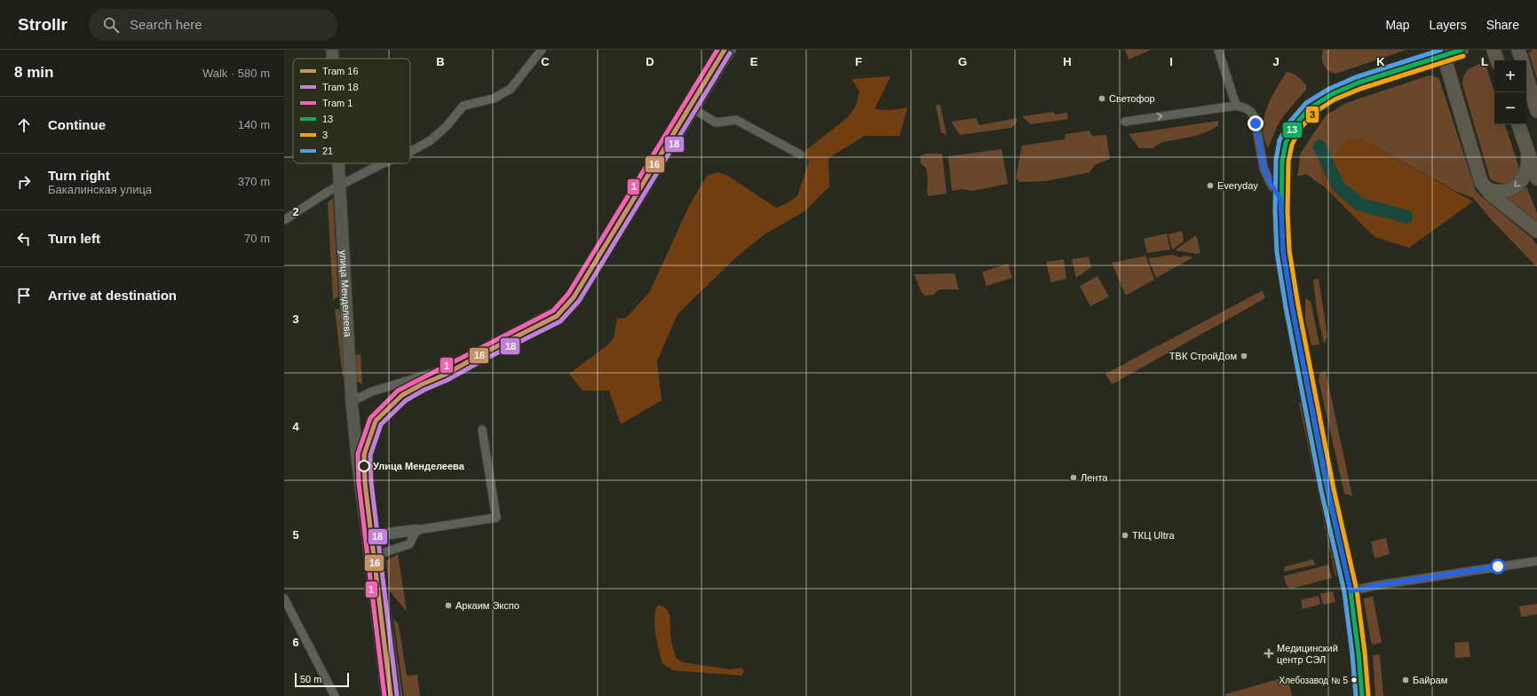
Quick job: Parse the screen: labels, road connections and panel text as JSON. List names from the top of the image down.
{
  "streets": {
    "main road": ["улица Менделеева"]
  },
  "places": {
    "other": [
      "Светофор",
      "Everyday",
      "ТВК СтройДом",
      "Улица Менделеева",
      "Лента",
      "ТКЦ Ultra",
      "Аркаим Экспо",
      "Хлебозавод № 5",
      "Байрам"
    ],
    "health": ["Медицинский центр СЭЛ"]
  },
  "lines": [
    "tram line 16",
    "tram line 1",
    "transit line 13",
    "transit line 21",
    "tram line 18",
    "transit line 3"
  ],
  "legend": [
    "Tram 16",
    "Tram 18",
    "Tram 1",
    "13",
    "3",
    "21"
  ],
  "scale_bar": "50 m",
  "page": {
    "header": "Strollr",
    "search": "Search here",
    "nav": ["Map", "Layers", "Share"],
    "heading": ["8 min", "Walk · 580 m"],
    "map_buttons": ["+", "−"],
    "list": [
      ["Continue", "140 m"],
      ["Turn right", "Бакалинская улица", "370 m"],
      ["Turn left", "70 m"],
      "Arrive at destination"
    ],
    "scale": "50 m"
  },
  "grid": {
    "columns": [
      "B",
      "C",
      "D",
      "E",
      "F",
      "G",
      "H",
      "I",
      "J",
      "K",
      "L"
    ],
    "rows": [
      "2",
      "3",
      "4",
      "5",
      "6"
    ]
  }
}
